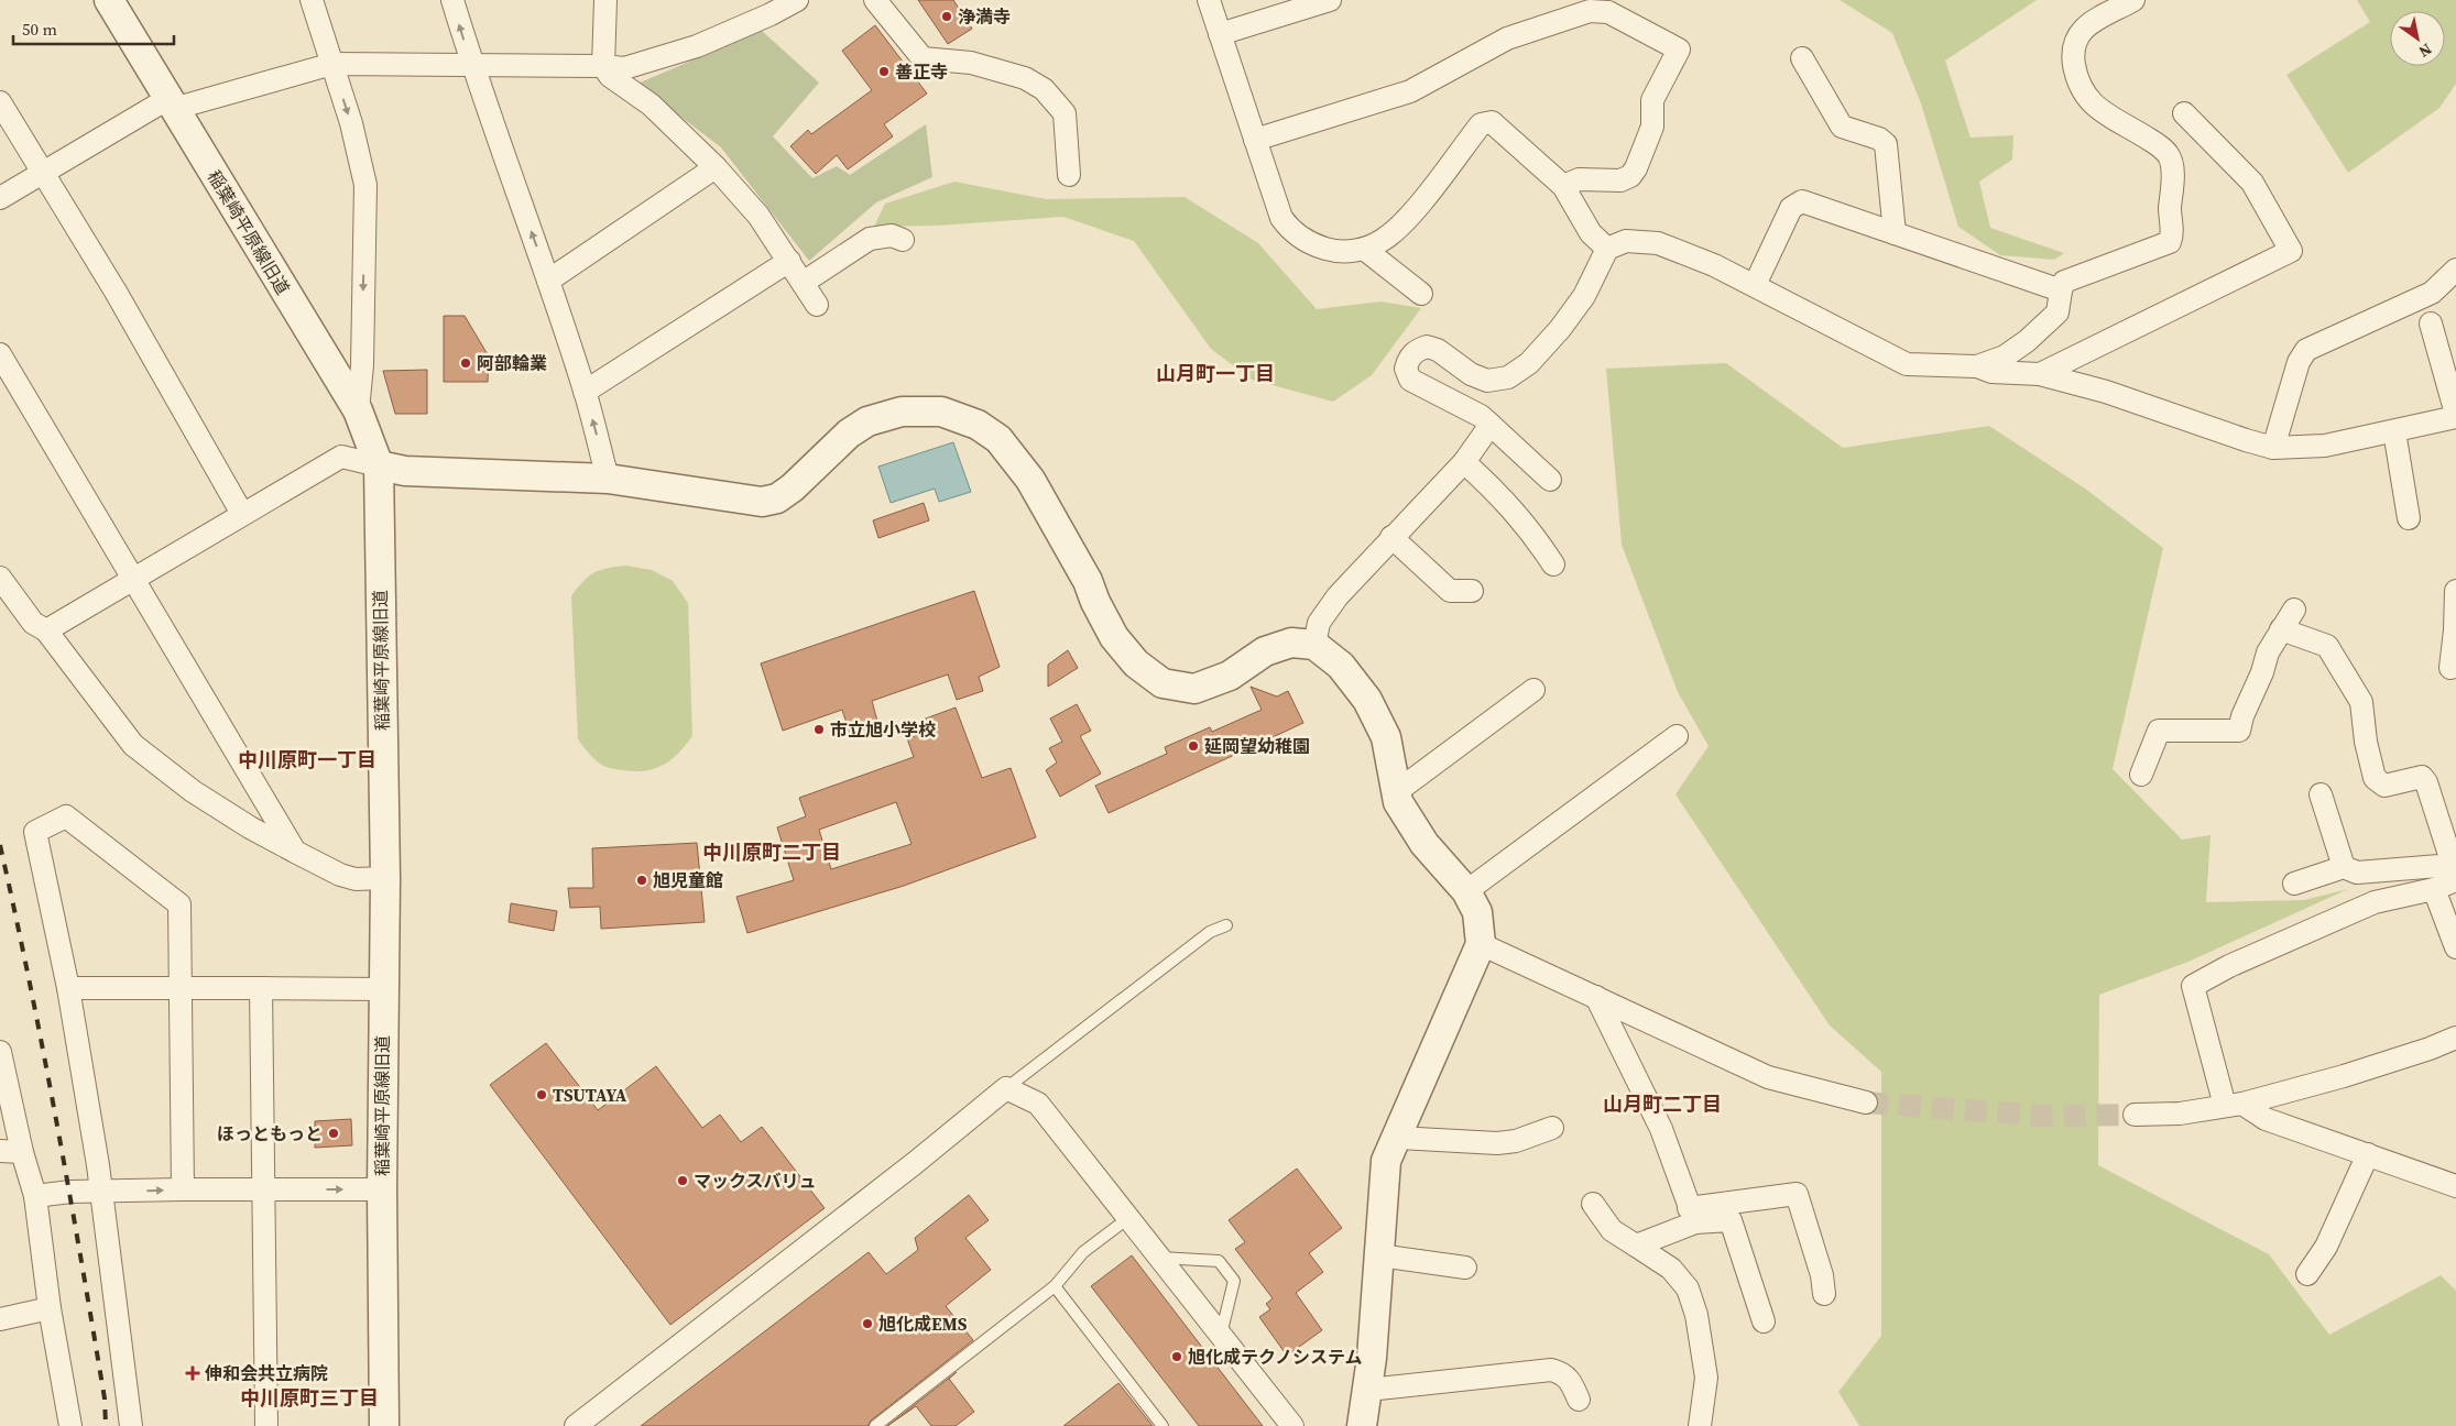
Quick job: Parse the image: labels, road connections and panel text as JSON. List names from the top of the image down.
{
  "streets": {
    "street": ["稲葉崎平原線旧道"]
  },
  "districts": [
    "山月町一丁目",
    "中川原町一丁目",
    "中川原町二丁目",
    "山月町二丁目",
    "中川原町三丁目"
  ],
  "places": {
    "other": [
      "浄満寺",
      "善正寺",
      "阿部輪業",
      "市立旭小学校",
      "延岡望幼稚園",
      "旭児童館",
      "TSUTAYA",
      "ほっともっと",
      "マックスバリュ",
      "旭化成EMS",
      "旭化成テクノシステム"
    ],
    "health": ["伸和会共立病院"]
  },
  "scale_bar": "50 m",
  "north": "bottom right"
}
